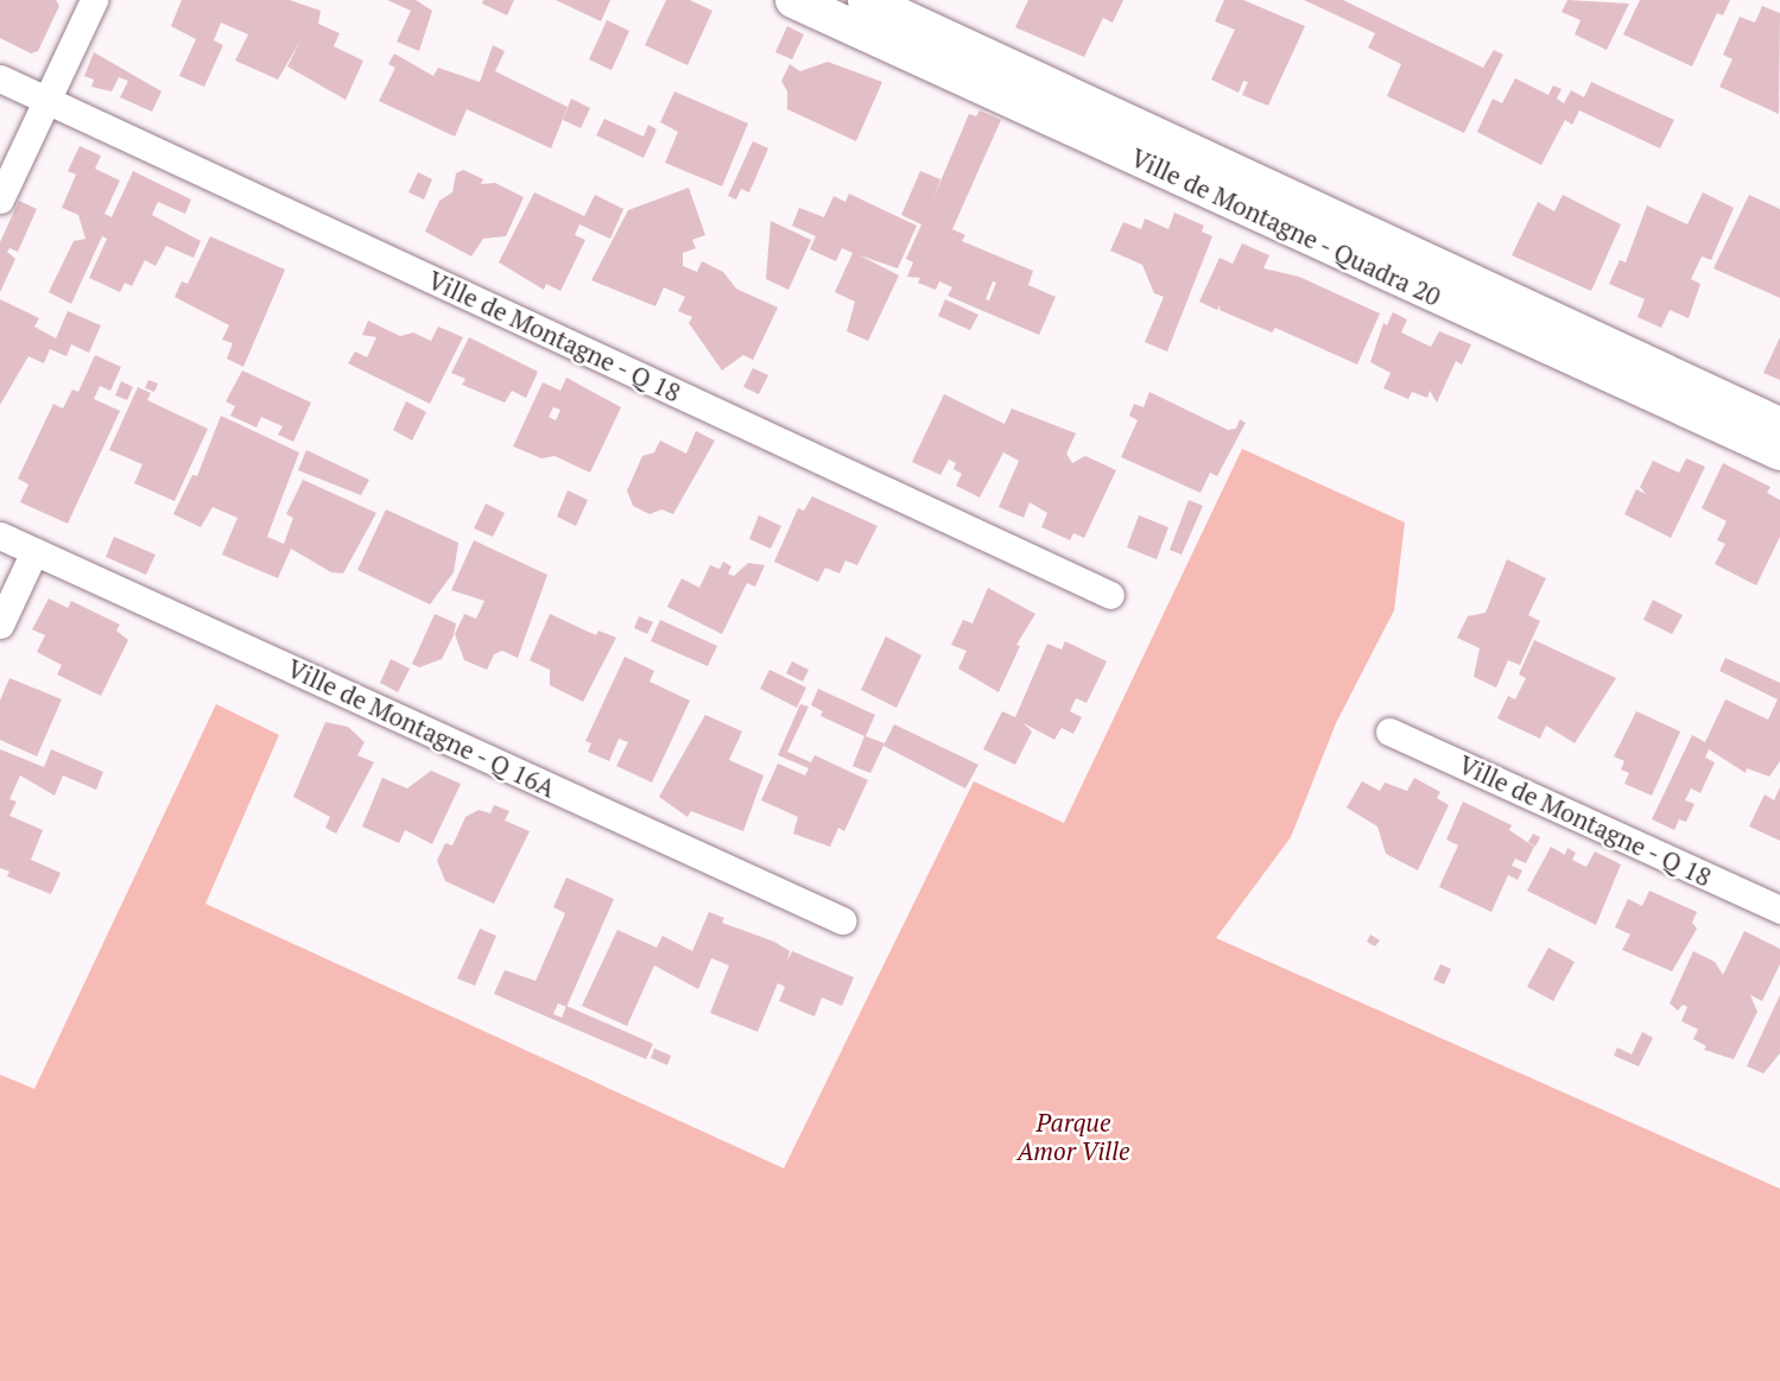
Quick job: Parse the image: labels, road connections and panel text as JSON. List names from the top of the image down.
{
  "streets": {
    "street": ["Ville de Montagne - Quadra 20", "Ville de Montagne - Q 18", "Ville de Montagne - Q 16A"]
  },
  "parks": ["Parque Amor Ville"]
}
